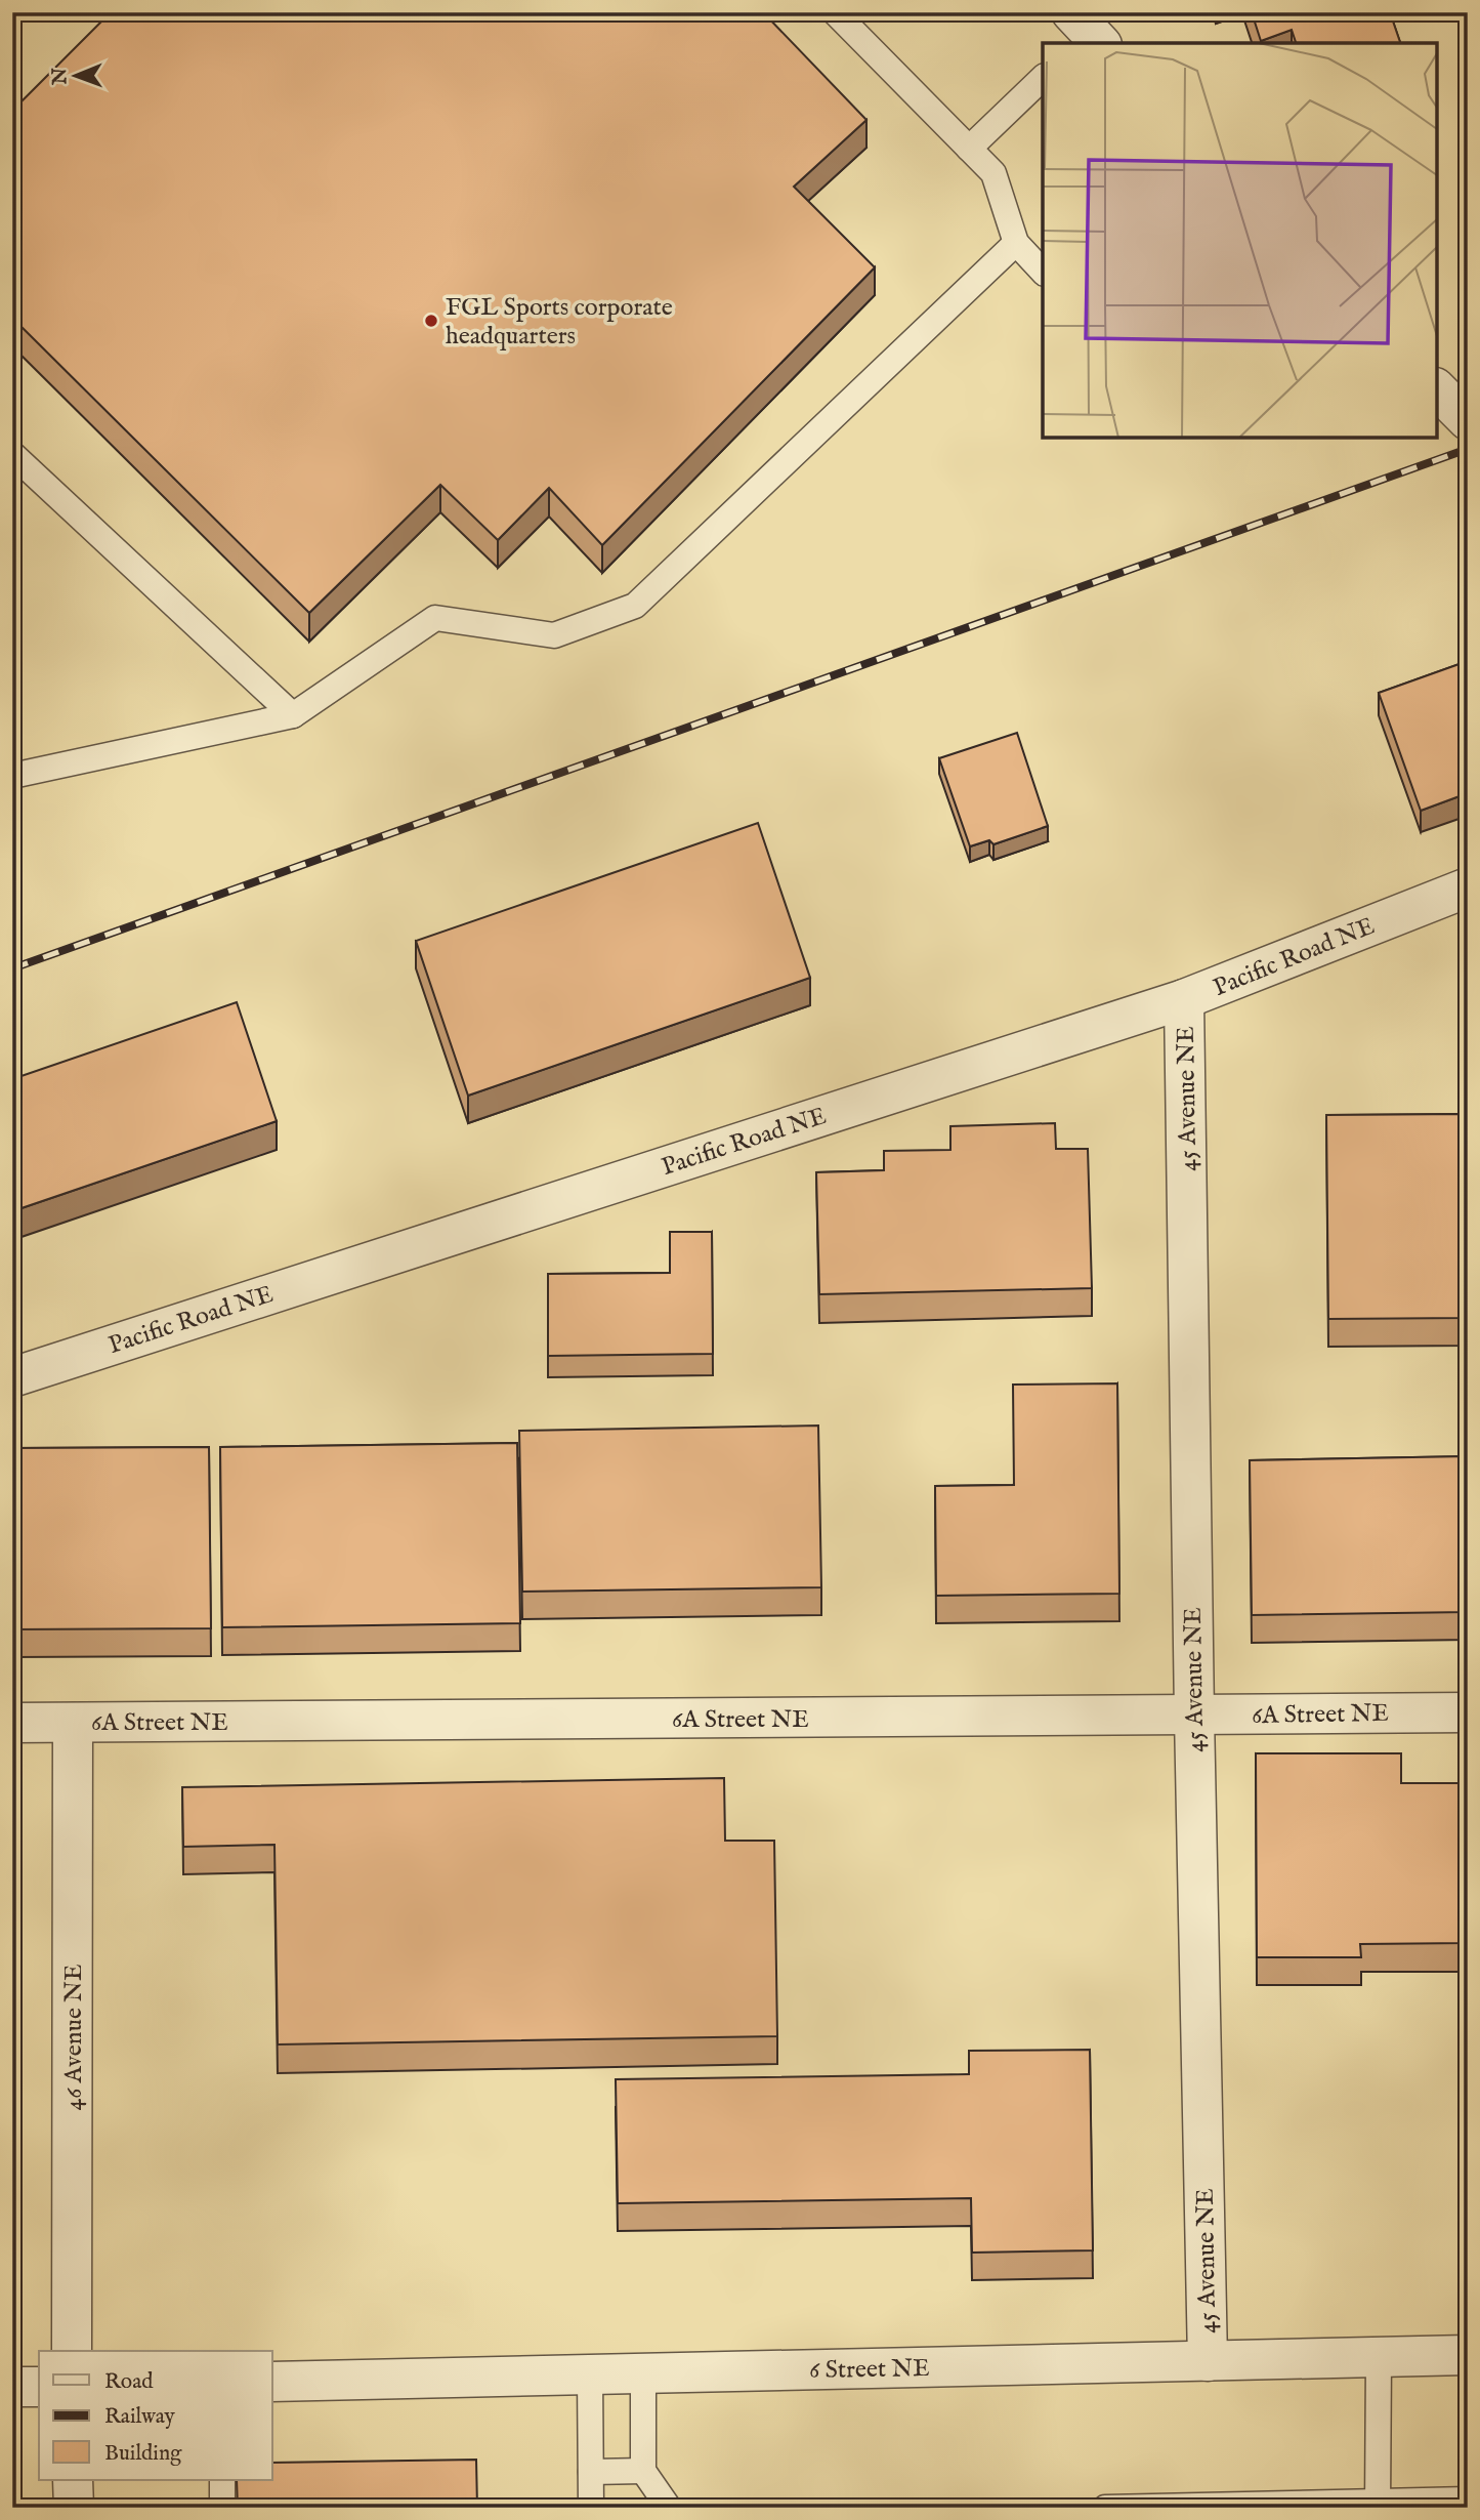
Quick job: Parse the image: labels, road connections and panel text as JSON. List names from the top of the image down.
{
  "streets": {
    "street": [
      "Pacific Road NE",
      "45 Avenue NE",
      "6A Street NE",
      "46 Avenue NE",
      "6 Street NE"
    ]
  },
  "crossings": [
    ["Pacific Road NE", "45 Avenue NE"],
    ["45 Avenue NE", "6A Street NE"],
    ["45 Avenue NE", "6 Street NE"],
    ["6A Street NE", "46 Avenue NE"]
  ],
  "places": ["FGL Sports corporate headquarters"],
  "legend": ["Road", "Railway", "Building"],
  "north": "left"
}
